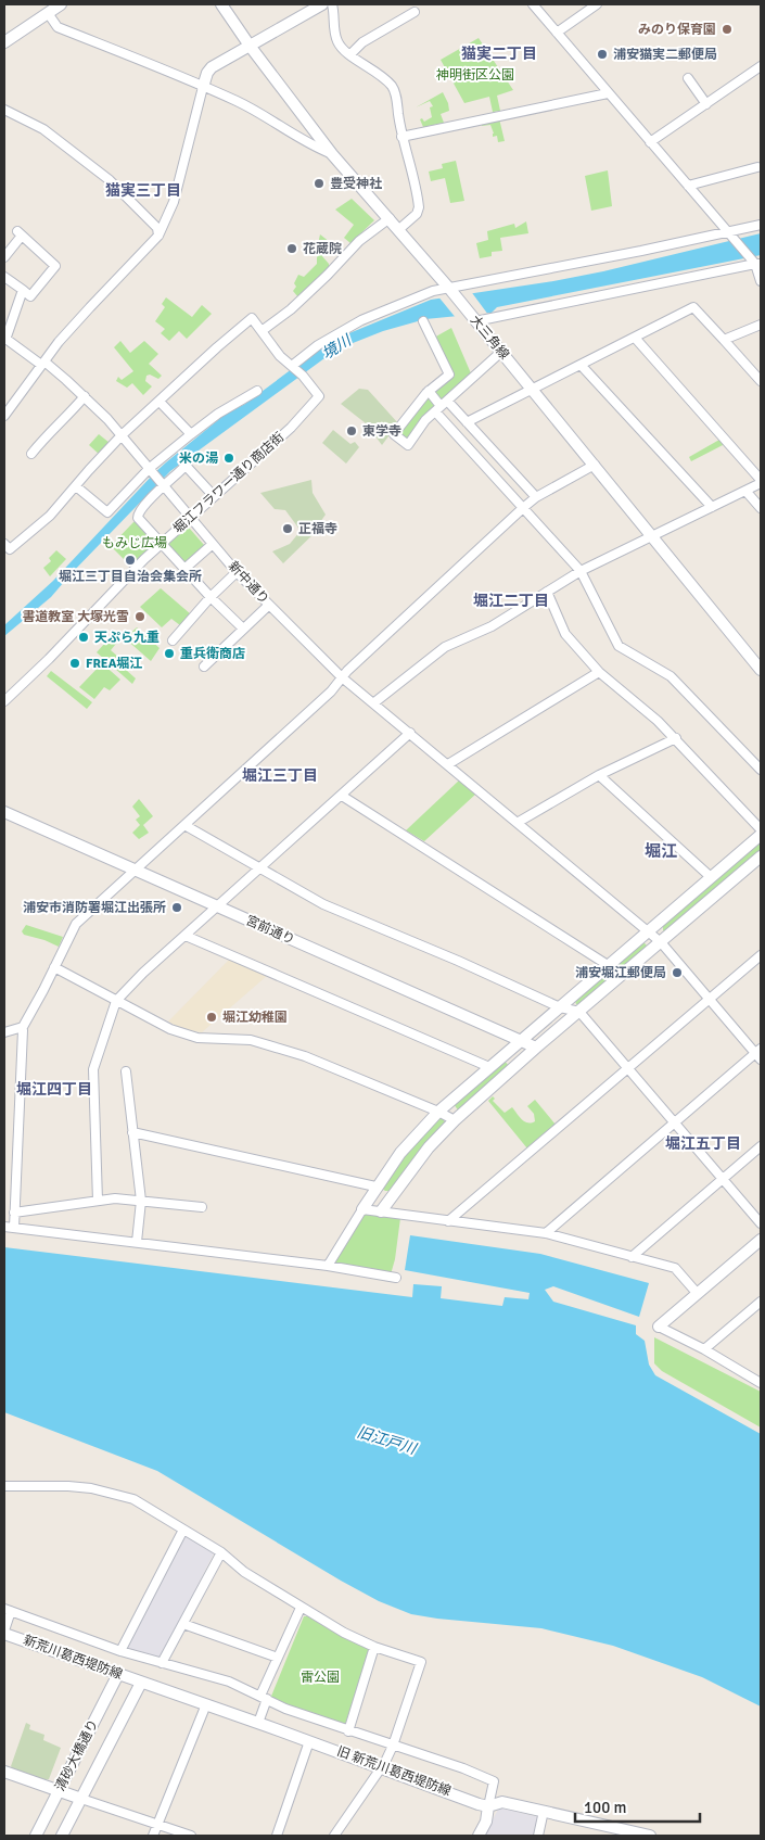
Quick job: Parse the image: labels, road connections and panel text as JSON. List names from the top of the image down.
{
  "streets": {
    "street": [
      "大三角線",
      "堀江フラワー通り商店街",
      "新中通り",
      "宮前通り",
      "新荒川葛西堤防線",
      "清砂大橋通り",
      "旧 新荒川葛西堤防線"
    ]
  },
  "crossings": [
    ["堀江フラワー通り商店街", "新中通り"],
    ["新荒川葛西堤防線", "清砂大橋通り"],
    ["新荒川葛西堤防線", "旧 新荒川葛西堤防線"],
    ["清砂大橋通り", "旧 新荒川葛西堤防線"]
  ],
  "districts": [
    "猫実二丁目",
    "猫実三丁目",
    "堀江二丁目",
    "堀江三丁目",
    "堀江",
    "堀江四丁目",
    "堀江五丁目"
  ],
  "water": ["境川", "旧江戸川"],
  "parks": ["神明街区公園", "もみじ広場", "雷公園"],
  "places": [
    "みのり保育園",
    "浦安猫実二郵便局",
    "豊受神社",
    "花蔵院",
    "東学寺",
    "米の湯",
    "正福寺",
    "堀江三丁目自治会集会所",
    "書道教室 大塚光雪",
    "天ぷら九重",
    "重兵衛商店",
    "FREA堀江",
    "浦安市消防署堀江出張所",
    "浦安堀江郵便局",
    "堀江幼稚園"
  ],
  "scale_bar": "100 m"
}
